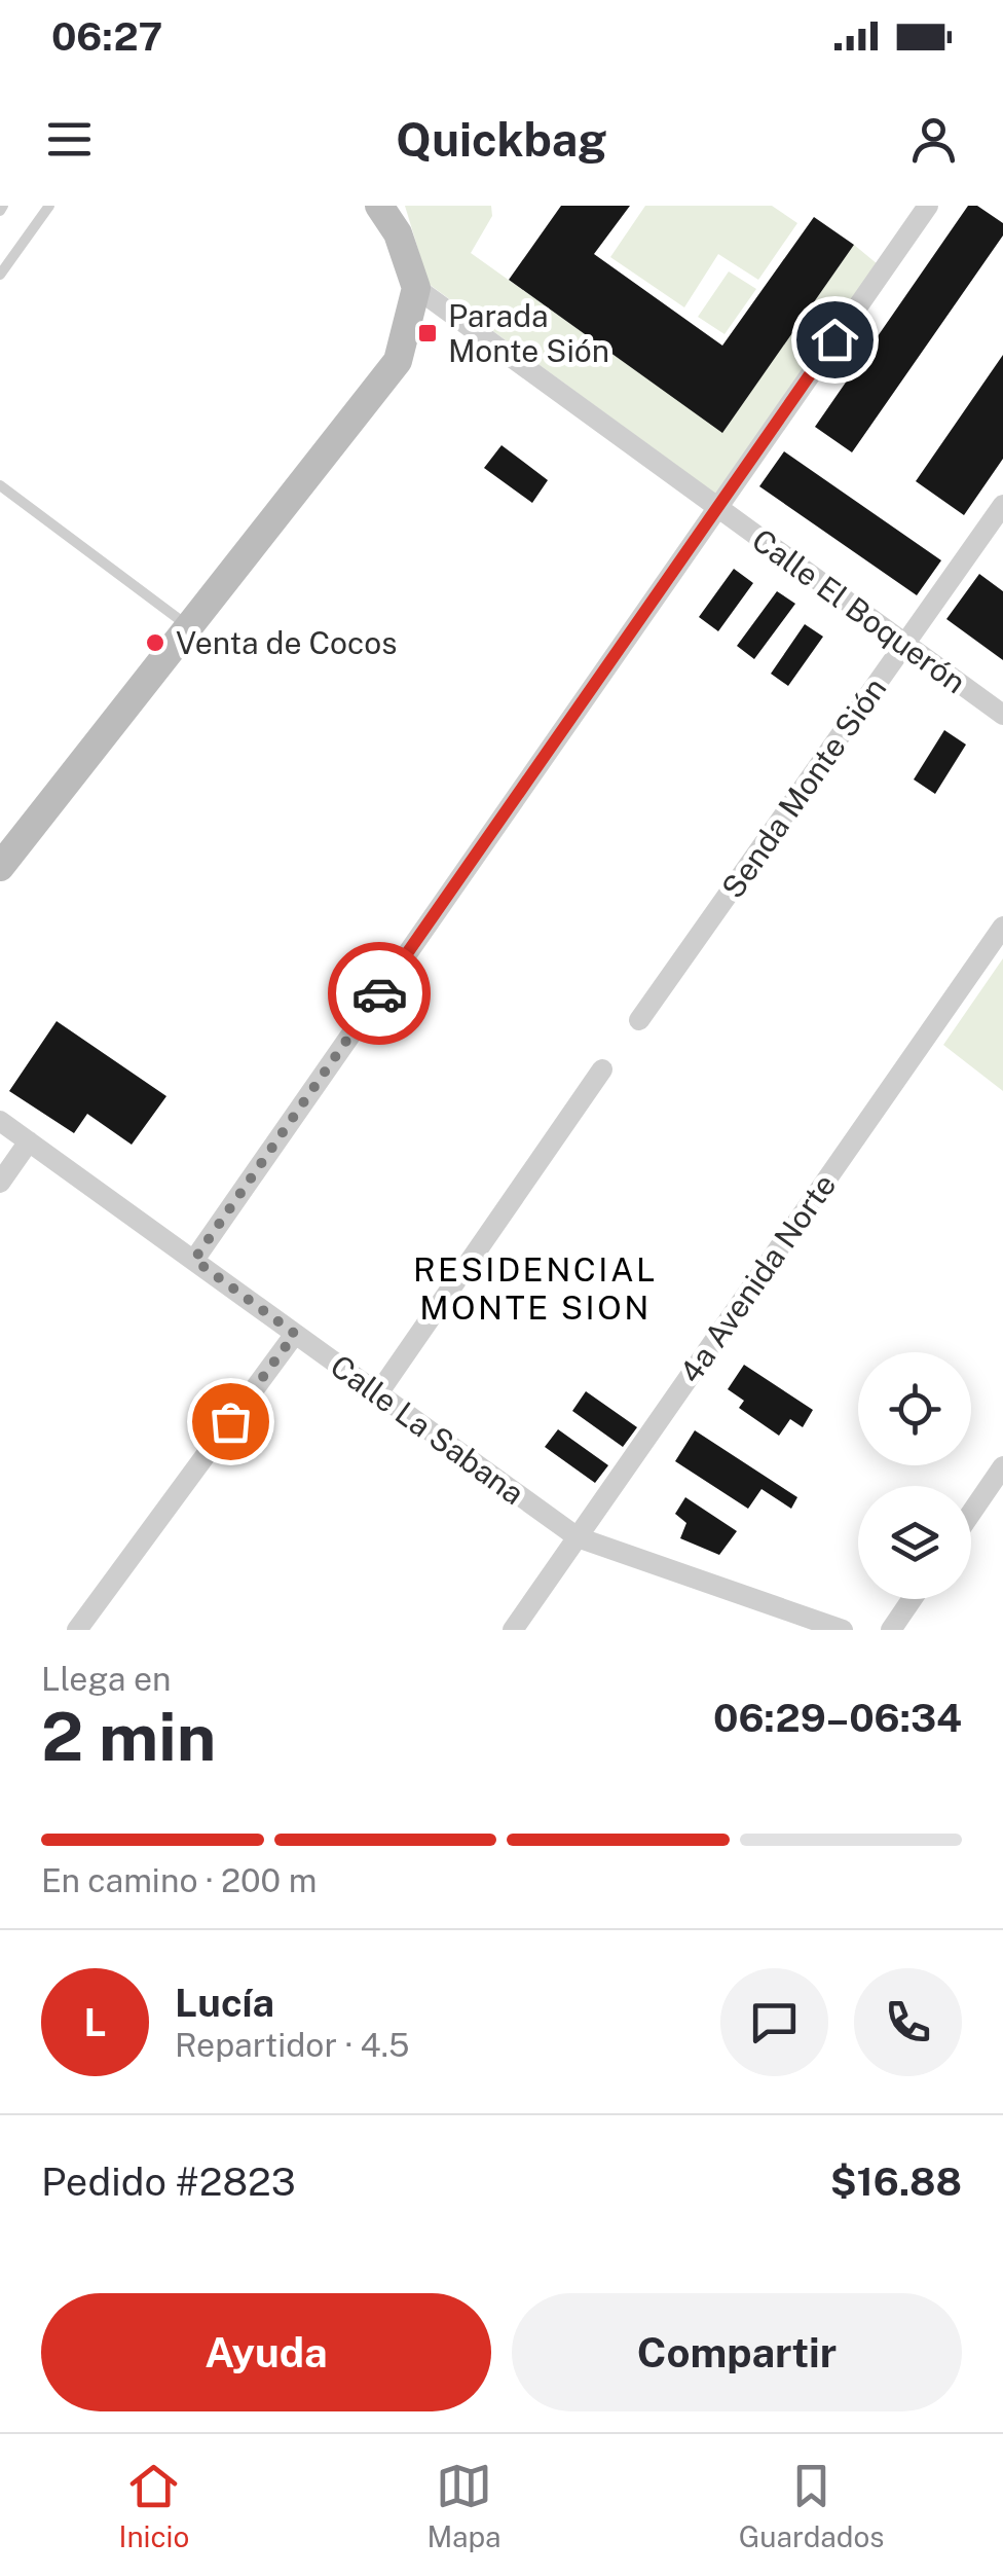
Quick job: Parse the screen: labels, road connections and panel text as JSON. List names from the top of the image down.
{
  "streets": {
    "street": [
      "Calle El Boquerón",
      "Senda Monte Sión",
      "4a Avenida Norte",
      "Calle La Sabana"
    ]
  },
  "crossings": [
    ["Calle El Boquerón", "Senda Monte Sión"],
    ["4a Avenida Norte", "Calle La Sabana"]
  ],
  "districts": ["RESIDENCIAL MONTE SION"],
  "places": {
    "transit": ["Parada Monte Sión"],
    "other": ["Venta de Cocos"]
  },
  "page": {
    "status": "06:27",
    "header": "Quickbag",
    "heading": ["2 min", "Llega en", "06:29–06:34"],
    "panel": [
      "Lucía",
      "Repartidor · 4.5",
      "Pedido #2823",
      "$16.88"
    ],
    "bar": "En camino · 200 m",
    "round": "L",
    "buttons": ["Ayuda", "Compartir"],
    "tabs": ["Inicio", "Mapa", "Guardados"]
  }
}
